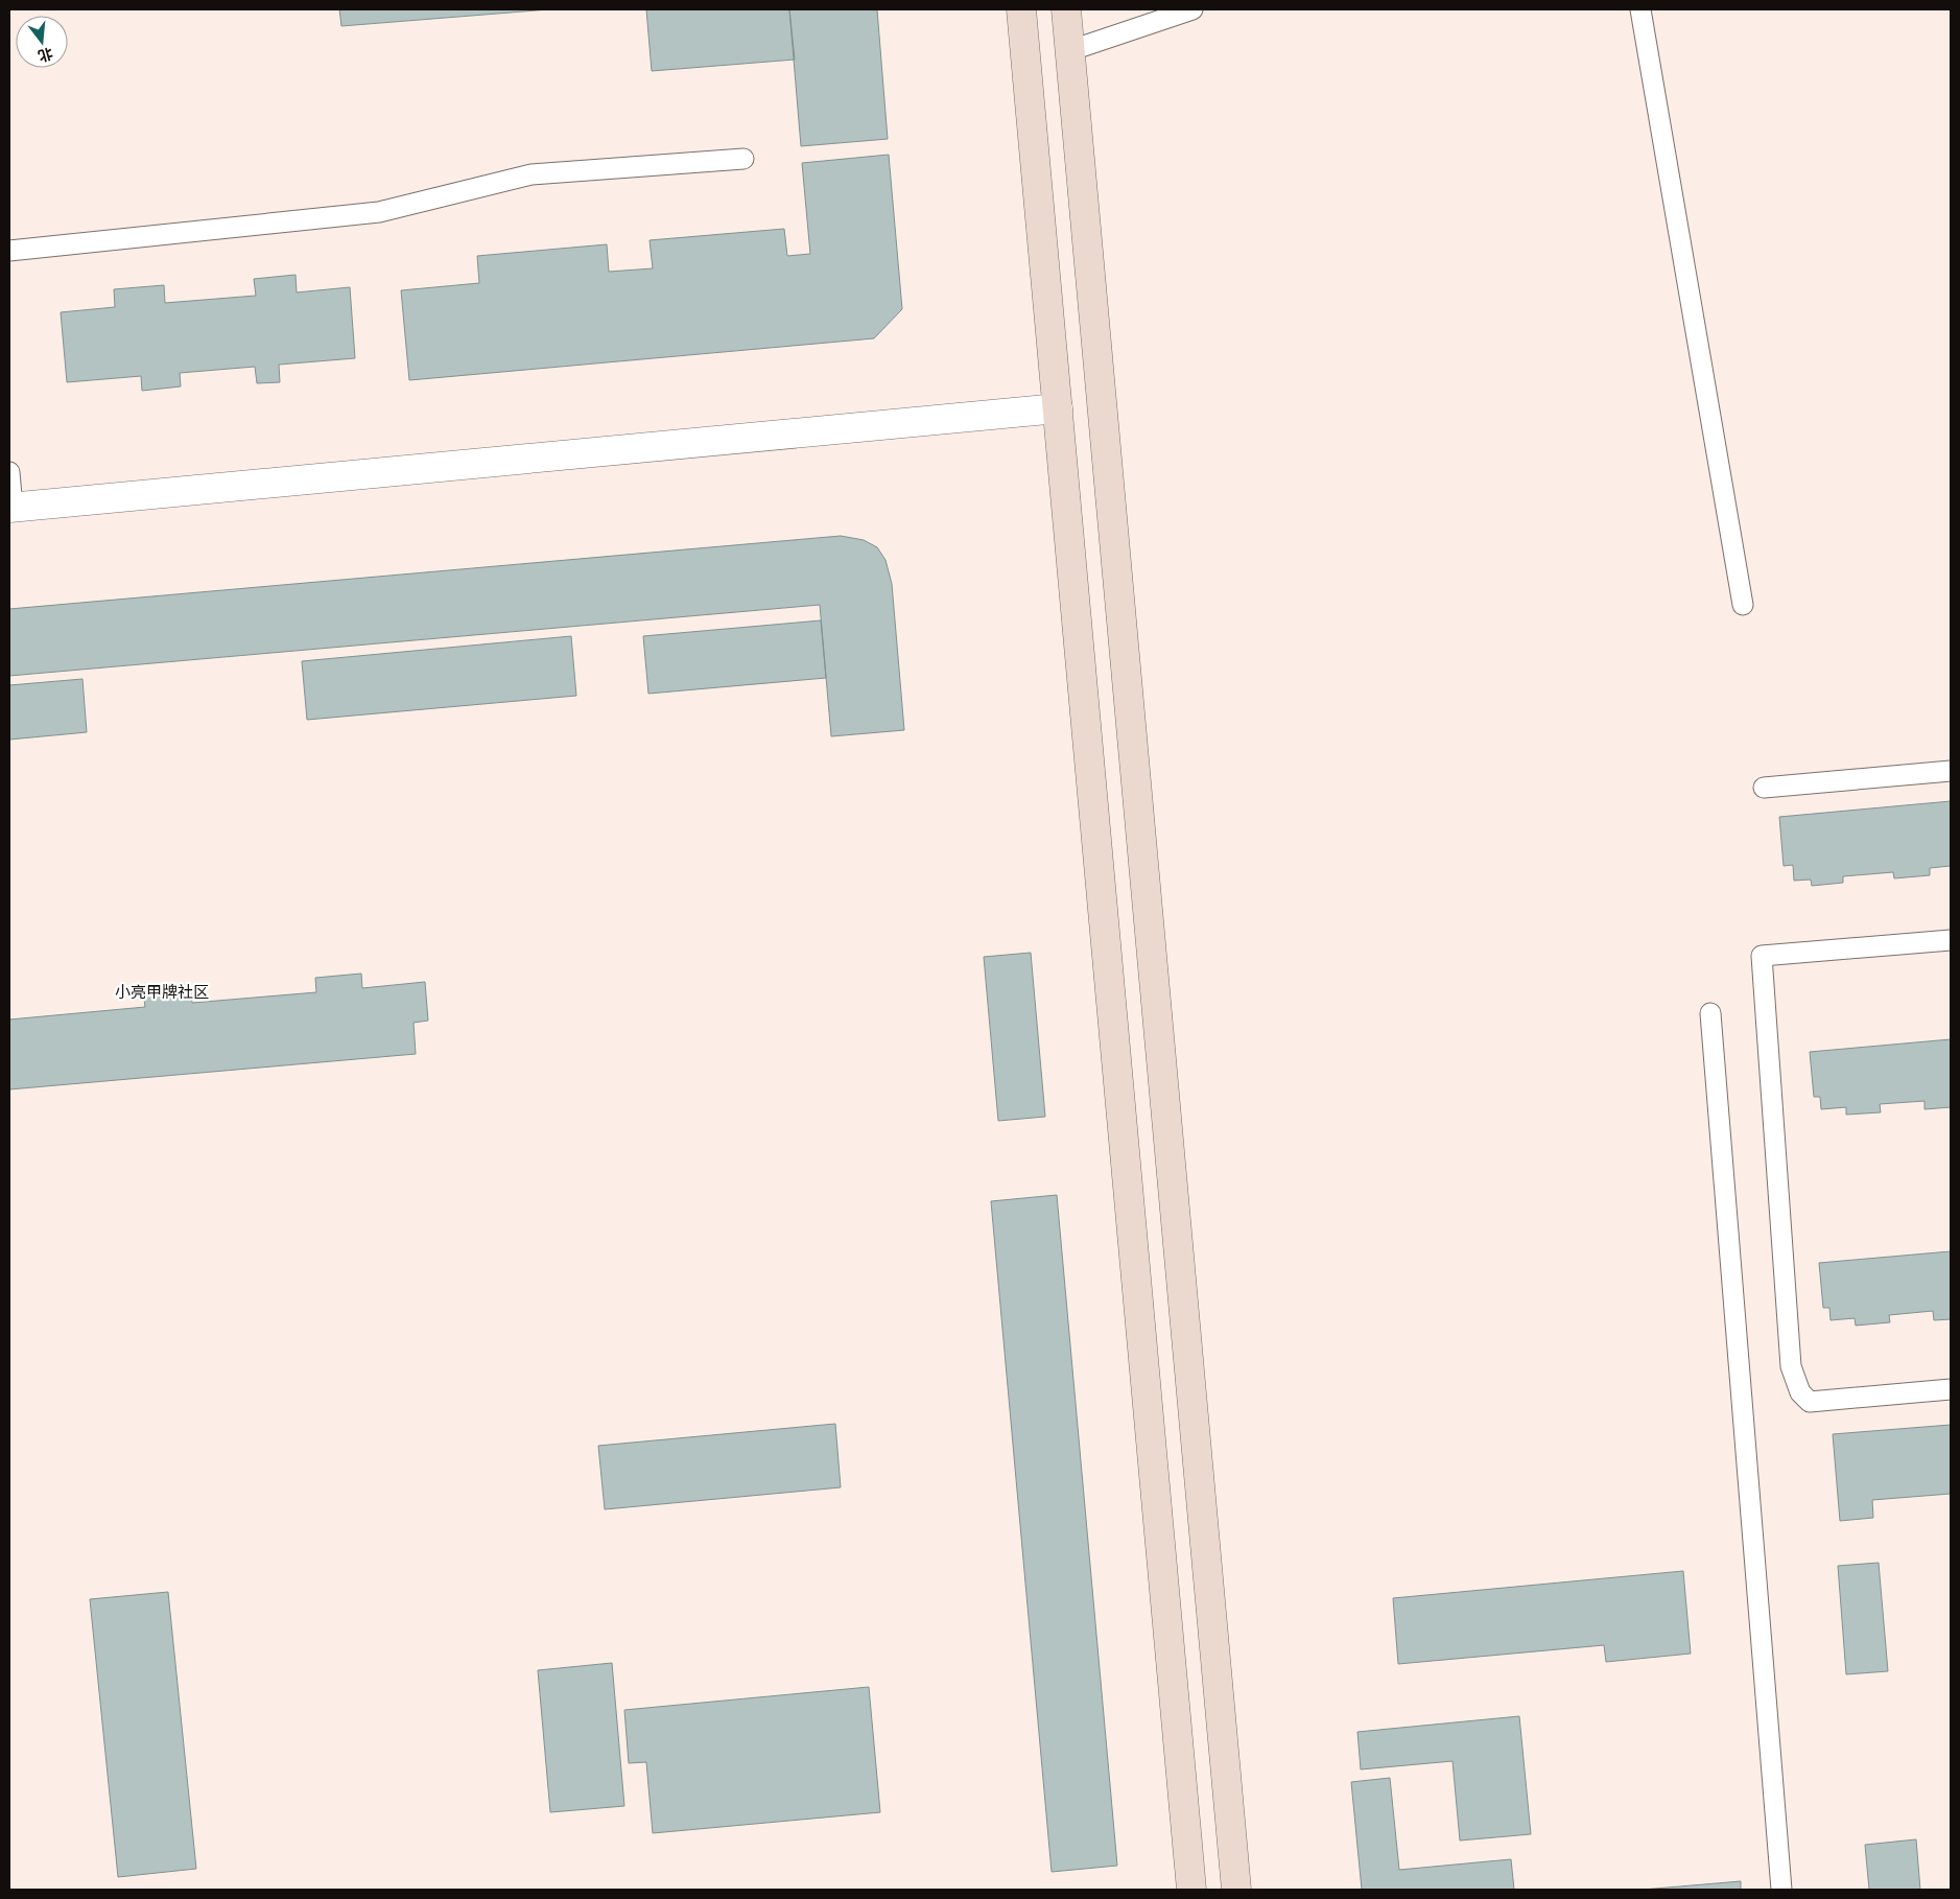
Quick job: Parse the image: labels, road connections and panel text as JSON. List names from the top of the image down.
{
  "districts": ["小亮甲牌社区"],
  "north": "bottom"
}
